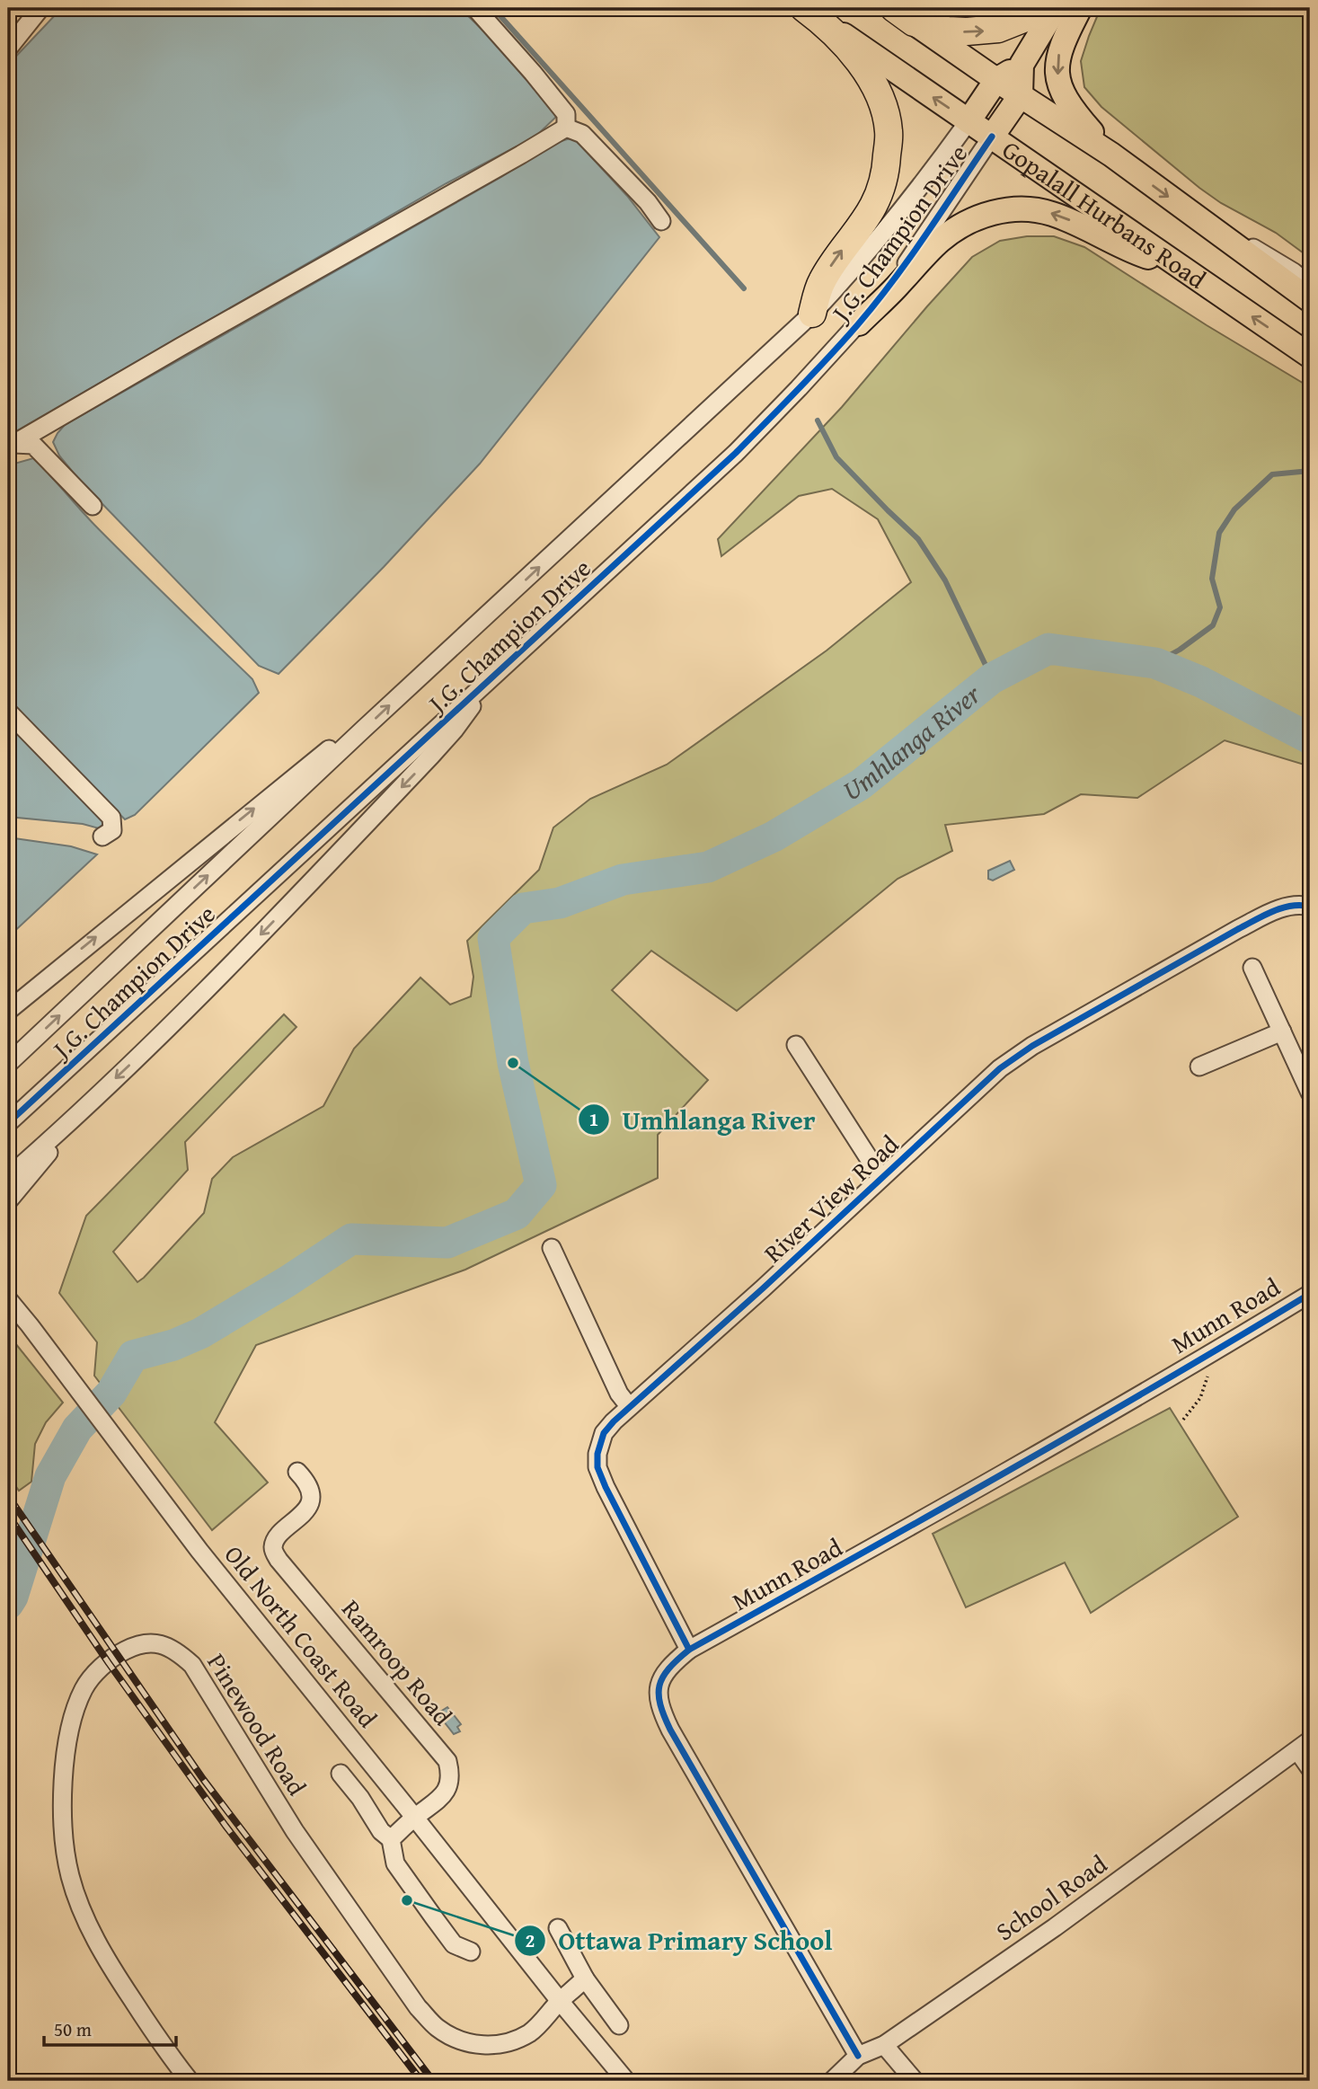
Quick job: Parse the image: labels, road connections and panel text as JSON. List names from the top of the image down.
{
  "streets": {
    "main road": ["Gopalall Hurbans Road", "J.G. Champion Drive"],
    "street": [
      "River View Road",
      "Munn Road",
      "Old North Coast Road",
      "Ramroop Road",
      "Pinewood Road",
      "School Road"
    ]
  },
  "crossings": [
    ["Gopalall Hurbans Road", "J.G. Champion Drive"],
    ["River View Road", "Munn Road"],
    ["Munn Road", "School Road"],
    ["Old North Coast Road", "Ramroop Road"],
    ["Old North Coast Road", "Pinewood Road"]
  ],
  "one_way": ["J.G. Champion Drive"],
  "water": ["Umhlanga River"],
  "places": ["Umhlanga River", "Ottawa Primary School"],
  "scale_bar": "50 m"
}
